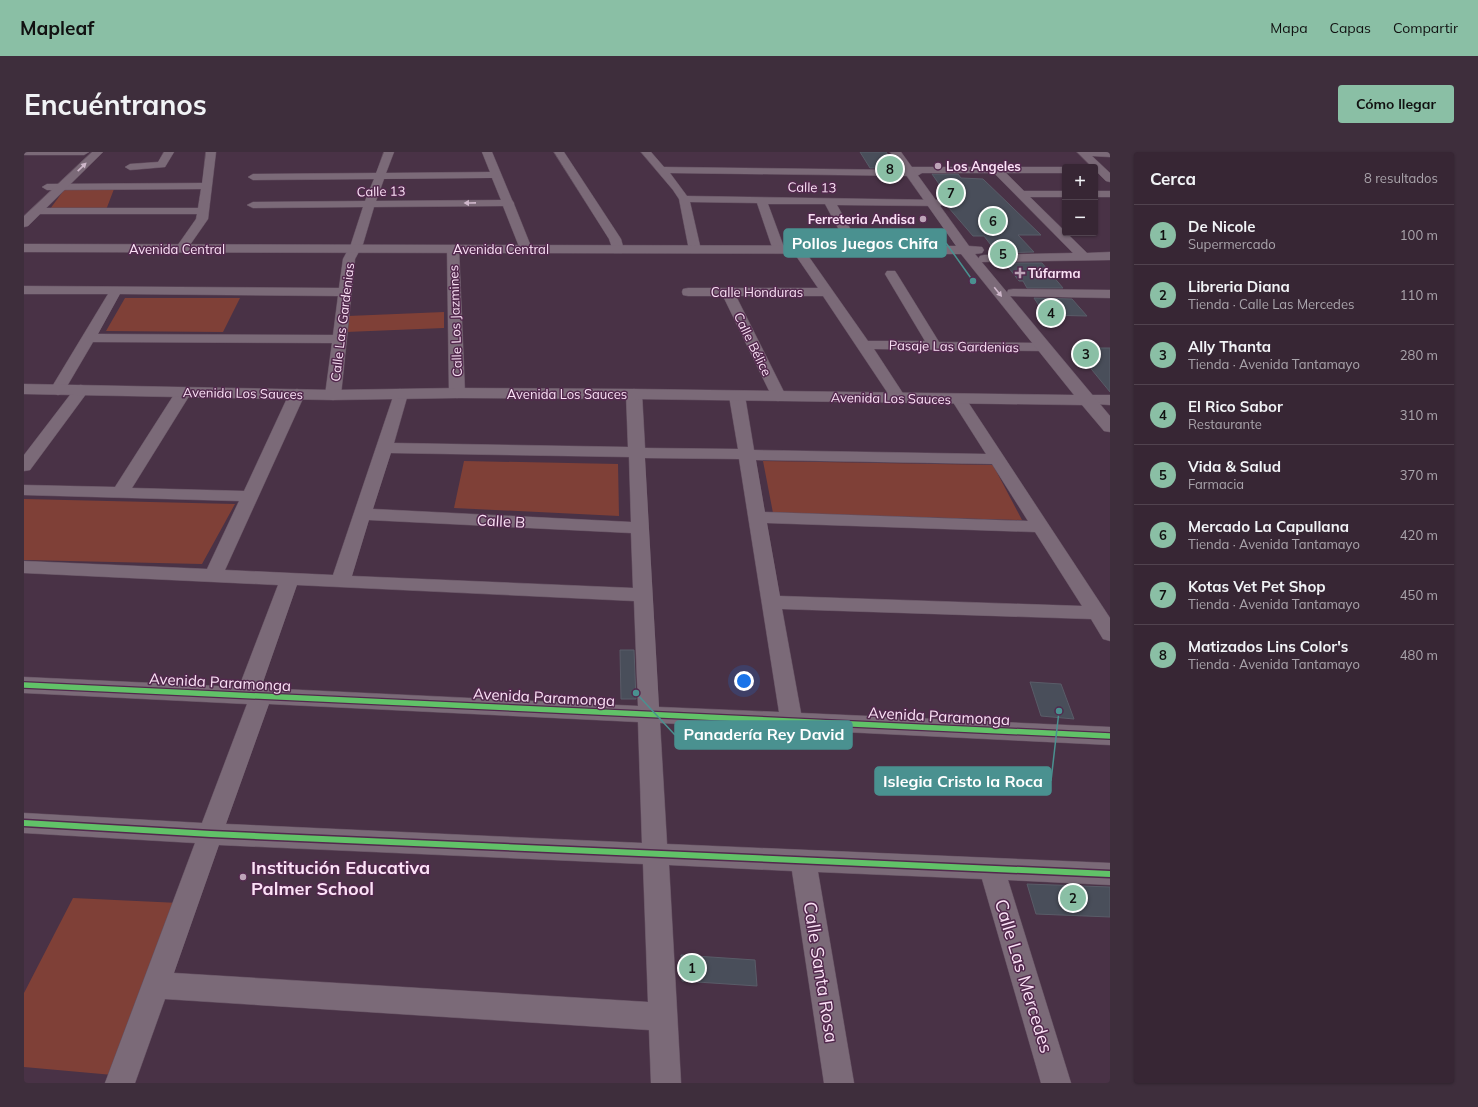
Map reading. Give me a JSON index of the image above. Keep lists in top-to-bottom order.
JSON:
{
  "streets": {
    "street": [
      "Calle 13",
      "Avenida Central",
      "Calle Honduras",
      "Calle Los Jazmines",
      "Calle Las Gardenias",
      "Calle Bélice",
      "Pasaje Las Gardenias",
      "Avenida Los Sauces",
      "Calle B",
      "Avenida Paramonga",
      "Calle Santa Rosa",
      "Calle Las Mercedes"
    ]
  },
  "crossings": [
    ["Calle 13", "Calle Las Gardenias"],
    ["Avenida Central", "Calle Los Jazmines"],
    ["Avenida Central", "Calle Las Gardenias"],
    ["Calle Honduras", "Calle Bélice"],
    ["Calle Los Jazmines", "Avenida Los Sauces"],
    ["Calle Las Gardenias", "Avenida Los Sauces"],
    ["Calle Bélice", "Avenida Los Sauces"]
  ],
  "places": {
    "other": [
      "Los Angeles",
      "Ferreteria Andisa",
      "Pollos Juegos Chifa",
      "Panadería Rey David",
      "Islegia Cristo la Roca",
      "Institución Educativa Palmer School"
    ],
    "health": ["Túfarma"]
  },
  "page": {
    "header": "Mapleaf",
    "nav": ["Mapa", "Capas", "Compartir"],
    "buttons": "Cómo llegar",
    "title": "Encuéntranos",
    "heading": ["Cerca", "8 resultados"],
    "pins": [
      "8",
      "7",
      "6",
      "5",
      "4",
      "3",
      "2",
      "1"
    ],
    "map_buttons": ["+", "−"],
    "list": [
      {
        "mark": "1",
        "name": "De Nicole",
        "note": "Supermercado",
        "value": "100 m"
      },
      {
        "mark": "2",
        "name": "Libreria Diana",
        "note": "Tienda · Calle Las Mercedes",
        "value": "110 m"
      },
      {
        "mark": "3",
        "name": "Ally Thanta",
        "note": "Tienda · Avenida Tantamayo",
        "value": "280 m"
      },
      {
        "mark": "4",
        "name": "El Rico Sabor",
        "note": "Restaurante",
        "value": "310 m"
      },
      {
        "mark": "5",
        "name": "Vida & Salud",
        "note": "Farmacia",
        "value": "370 m"
      },
      {
        "mark": "6",
        "name": "Mercado La Capullana",
        "note": "Tienda · Avenida Tantamayo",
        "value": "420 m"
      },
      {
        "mark": "7",
        "name": "Kotas Vet Pet Shop",
        "note": "Tienda · Avenida Tantamayo",
        "value": "450 m"
      },
      {
        "mark": "8",
        "name": "Matizados Lins Color's",
        "note": "Tienda · Avenida Tantamayo",
        "value": "480 m"
      }
    ]
  }
}
